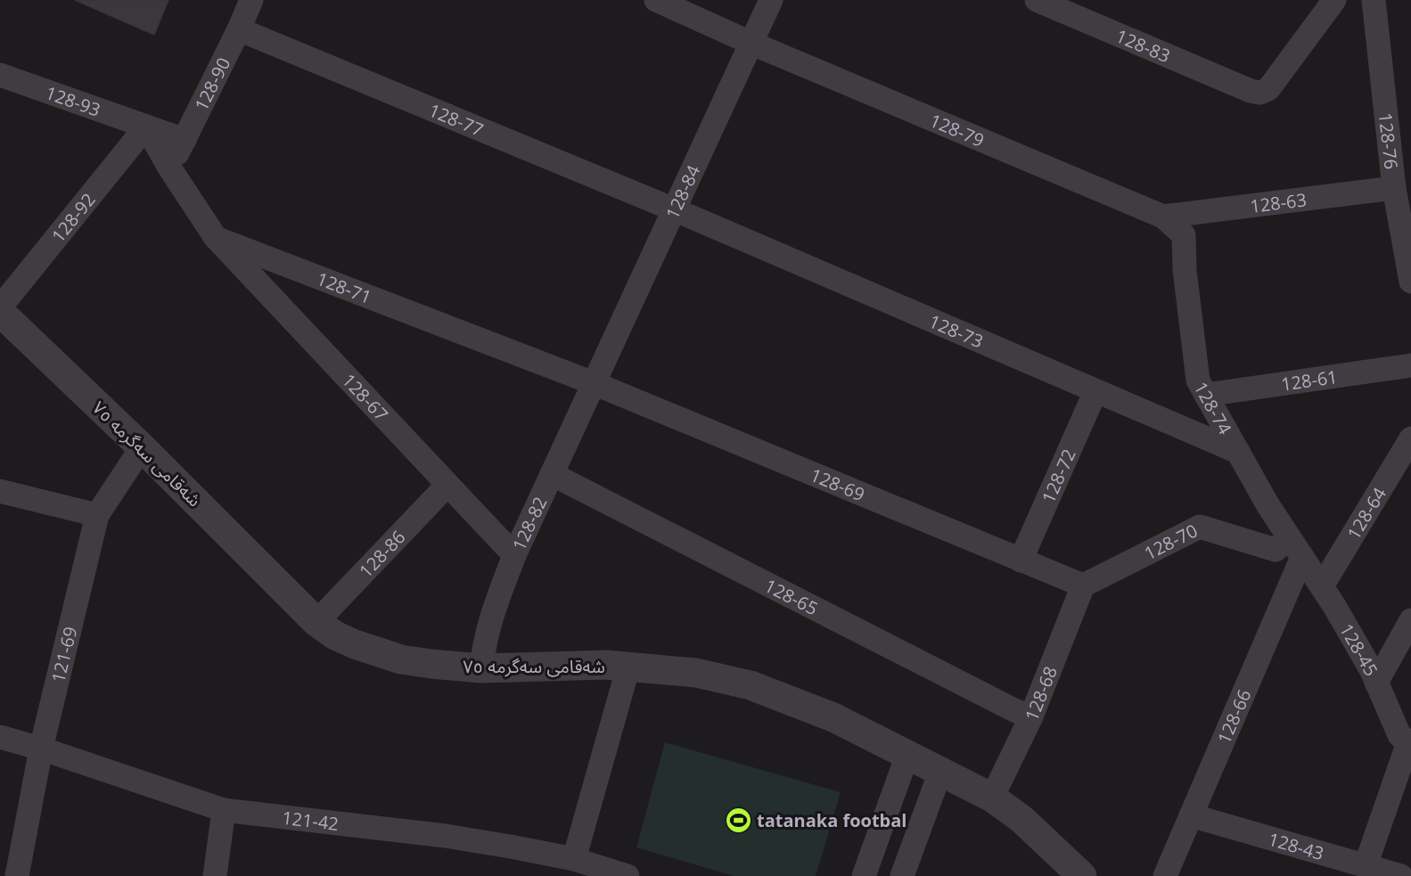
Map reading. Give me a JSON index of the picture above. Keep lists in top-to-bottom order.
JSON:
{
  "streets": {
    "street": [
      "128-83",
      "128-90",
      "128-93",
      "128-77",
      "128-79",
      "128-76",
      "128-84",
      "128-63",
      "128-92",
      "128-71",
      "128-73",
      "128-61",
      "128-67",
      "128-74",
      "شەقامی سەگرمە ٧٥",
      "128-72",
      "128-69",
      "128-64",
      "128-82",
      "128-70",
      "128-86",
      "128-65",
      "128-45",
      "121-69",
      "128-68",
      "128-66",
      "121-42",
      "128-43"
    ]
  },
  "crossings": [
    ["128-90", "128-93"],
    ["128-90", "128-77"],
    ["128-93", "128-92"],
    ["128-77", "128-84"],
    ["128-77", "128-73"],
    ["128-79", "128-84"],
    ["128-79", "128-63"],
    ["128-79", "128-74"],
    ["128-76", "128-63"],
    ["128-84", "128-71"],
    ["128-84", "128-73"],
    ["128-84", "128-69"],
    ["128-84", "128-82"],
    ["128-63", "128-74"],
    ["128-71", "128-67"],
    ["128-71", "128-69"],
    ["128-71", "128-82"],
    ["128-73", "128-74"],
    ["128-73", "128-72"],
    ["128-61", "128-74"],
    ["128-67", "128-82"],
    ["128-67", "128-86"],
    ["128-74", "128-70"],
    ["128-74", "128-45"],
    ["128-74", "128-66"],
    ["شەقامی سەگرمە ٧٥", "128-82"],
    ["شەقامی سەگرمە ٧٥", "128-86"],
    ["شەقامی سەگرمە ٧٥", "121-69"],
    ["شەقامی سەگرمە ٧٥", "128-68"],
    ["128-72", "128-69"],
    ["128-69", "128-82"],
    ["128-69", "128-70"],
    ["128-69", "128-68"],
    ["128-64", "128-45"],
    ["128-82", "128-65"],
    ["128-70", "128-68"],
    ["128-65", "128-68"],
    ["128-45", "128-66"],
    ["121-69", "121-42"],
    ["128-66", "128-43"]
  ],
  "places": {
    "sports": ["tatanaka footbal"]
  }
}
